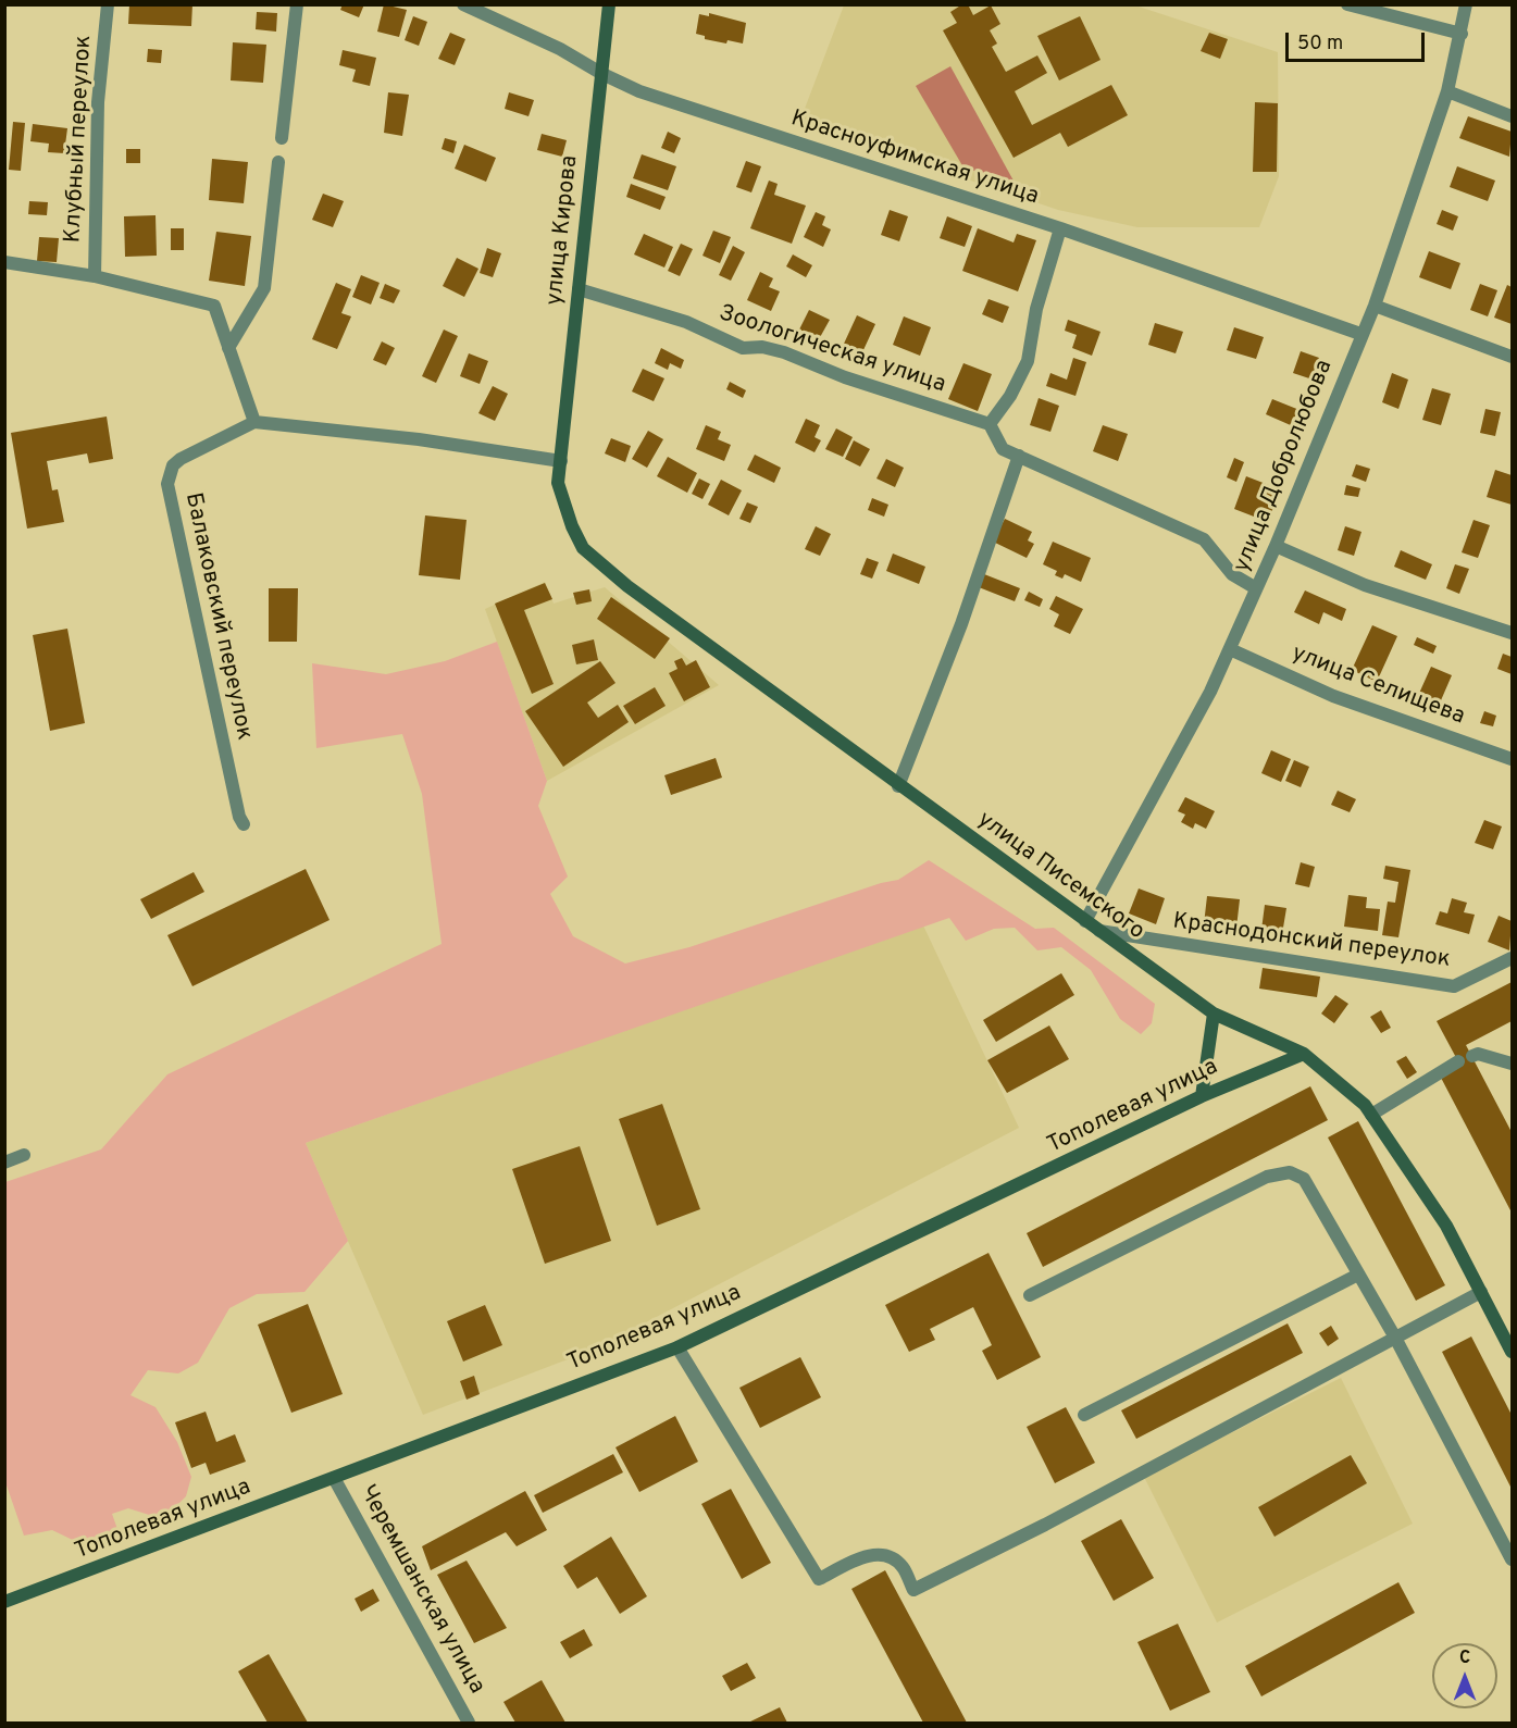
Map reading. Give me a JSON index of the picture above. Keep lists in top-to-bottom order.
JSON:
{
  "streets": {
    "main road": ["улица Кирова", "улица Писемского", "Тополевая улица"],
    "street": [
      "Клубный переулок",
      "Красноуфимская улица",
      "Зоологическая улица",
      "улица Добролюбова",
      "Балаковский переулок",
      "улица Селищева",
      "Краснодонский переулок",
      "Черемшанская улица"
    ]
  },
  "crossings": [
    ["Красноуфимская улица", "улица Кирова"],
    ["Красноуфимская улица", "улица Добролюбова"],
    ["улица Кирова", "Зоологическая улица"],
    ["улица Кирова", "улица Писемского"],
    ["улица Добролюбова", "улица Селищева"],
    ["улица Добролюбова", "улица Писемского"],
    ["улица Писемского", "Краснодонский переулок"],
    ["улица Писемского", "Тополевая улица"],
    ["Тополевая улица", "Черемшанская улица"]
  ],
  "scale_bar": "50 m",
  "north": "top"
}
